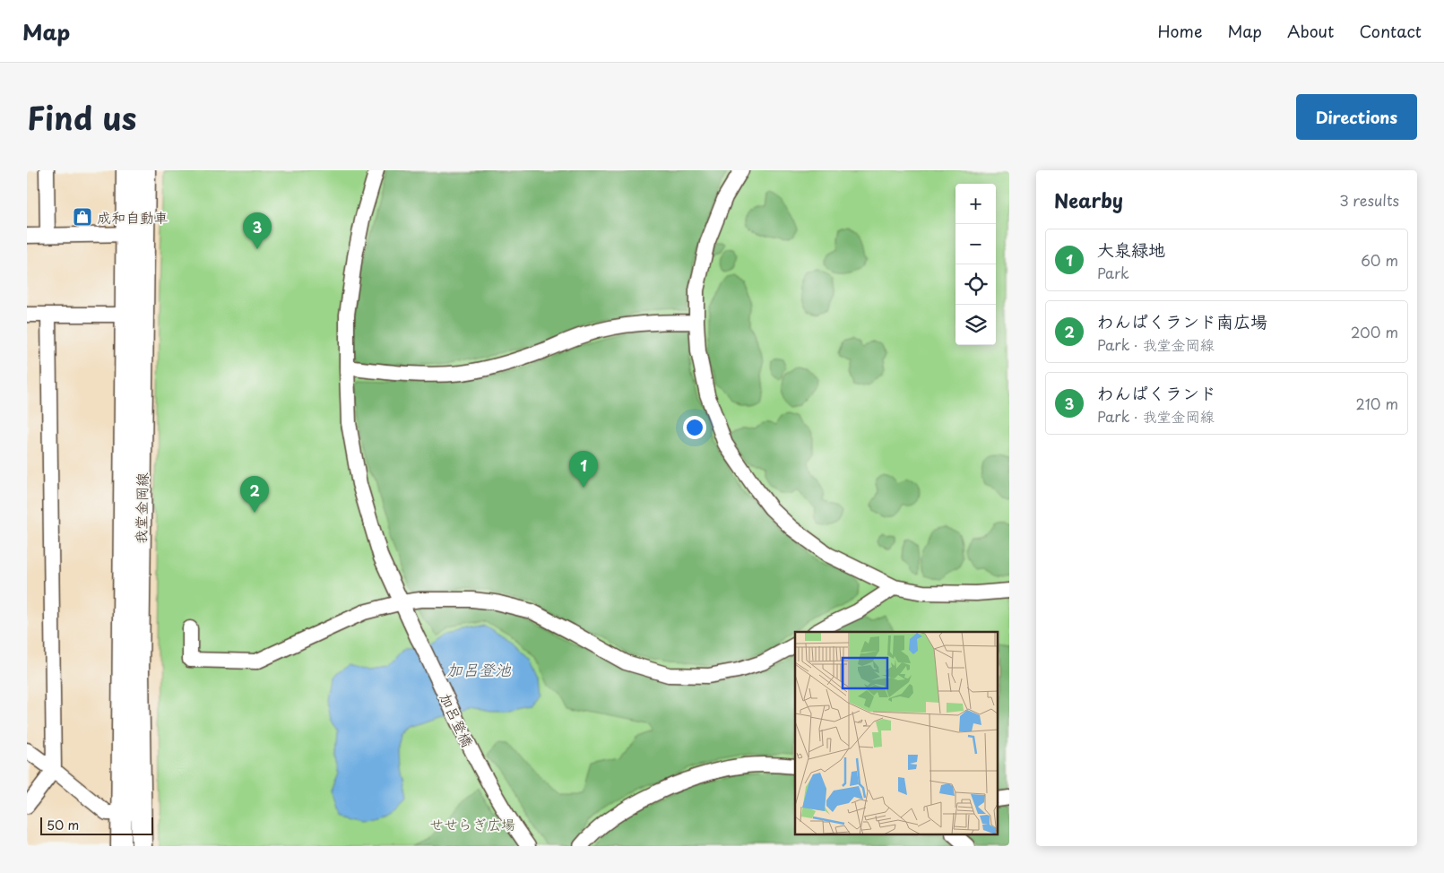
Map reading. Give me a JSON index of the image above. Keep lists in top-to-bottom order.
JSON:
{
  "streets": {
    "main road": ["我堂金岡線"],
    "street": ["加呂登橋"]
  },
  "water": ["加呂登池"],
  "parks": ["せせらぎ広場"],
  "places": {
    "shop": ["成和自動車"]
  },
  "scale_bar": "50 m",
  "page": {
    "header": "Map",
    "nav": [
      "Home",
      "Map",
      "About",
      "Contact"
    ],
    "title": "Find us",
    "buttons": "Directions",
    "heading": ["Nearby", "3 results"],
    "map_buttons": ["+", "−"],
    "pins": ["3", "1", "2"],
    "list": [
      {
        "mark": "1",
        "name": "大泉緑地",
        "note": "Park",
        "value": "60 m"
      },
      {
        "mark": "2",
        "name": "わんぱくランド南広場",
        "note": "Park · 我堂金岡線",
        "value": "200 m"
      },
      {
        "mark": "3",
        "name": "わんぱくランド",
        "note": "Park · 我堂金岡線",
        "value": "210 m"
      }
    ],
    "scale": "50 m"
  }
}
